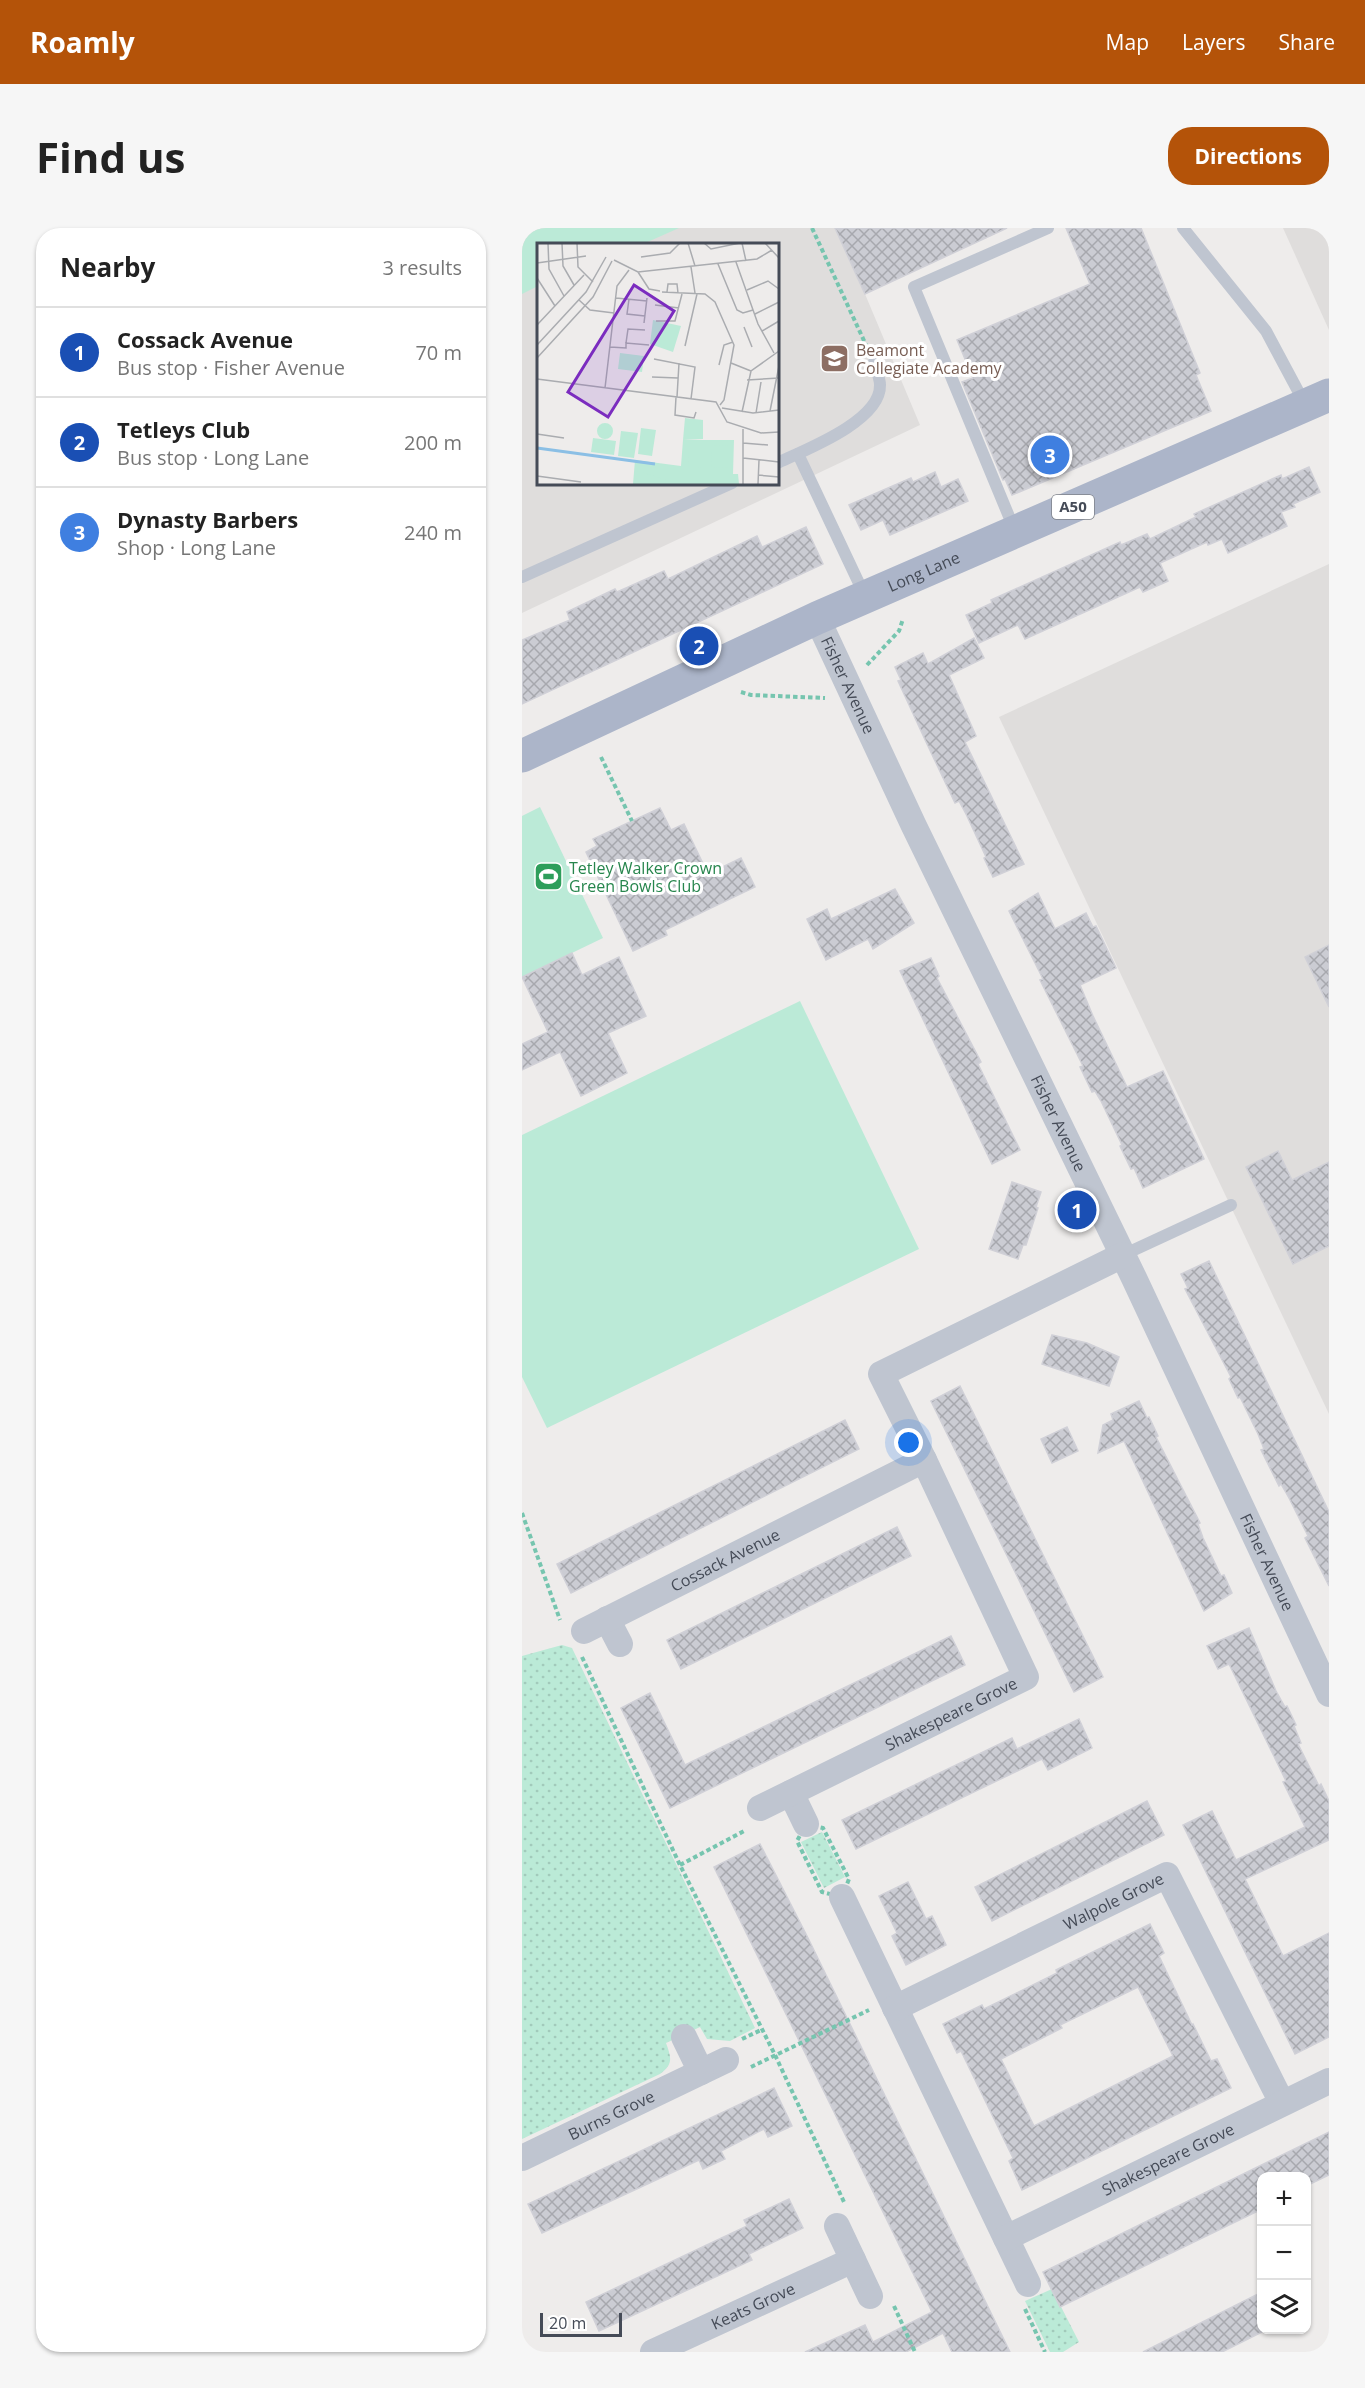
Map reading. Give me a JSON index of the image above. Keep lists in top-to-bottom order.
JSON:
{
  "streets": {
    "main road": ["A50", "Long Lane"],
    "street": [
      "Fisher Avenue",
      "Cossack Avenue",
      "Shakespeare Grove",
      "Walpole Grove",
      "Burns Grove",
      "Keats Grove"
    ]
  },
  "crossings": [
    ["Long Lane", "Fisher Avenue"],
    ["Cossack Avenue", "Shakespeare Grove"],
    ["Shakespeare Grove", "Walpole Grove"]
  ],
  "places": {
    "school or university": ["Beamont Collegiate Academy"],
    "sports": ["Tetley Walker Crown Green Bowls Club"]
  },
  "scale_bar": "20 m",
  "page": {
    "header": "Roamly",
    "nav": ["Map", "Layers", "Share"],
    "buttons": "Directions",
    "title": "Find us",
    "heading": ["Nearby", "3 results"],
    "list": [
      {
        "mark": "1",
        "name": "Cossack Avenue",
        "note": "Bus stop · Fisher Avenue",
        "value": "70 m"
      },
      {
        "mark": "2",
        "name": "Tetleys Club",
        "note": "Bus stop · Long Lane",
        "value": "200 m"
      },
      {
        "mark": "3",
        "name": "Dynasty Barbers",
        "note": "Shop · Long Lane",
        "value": "240 m"
      }
    ],
    "pins": ["3", "2", "1"],
    "map_buttons": ["+", "−"],
    "scale": "20 m"
  }
}
